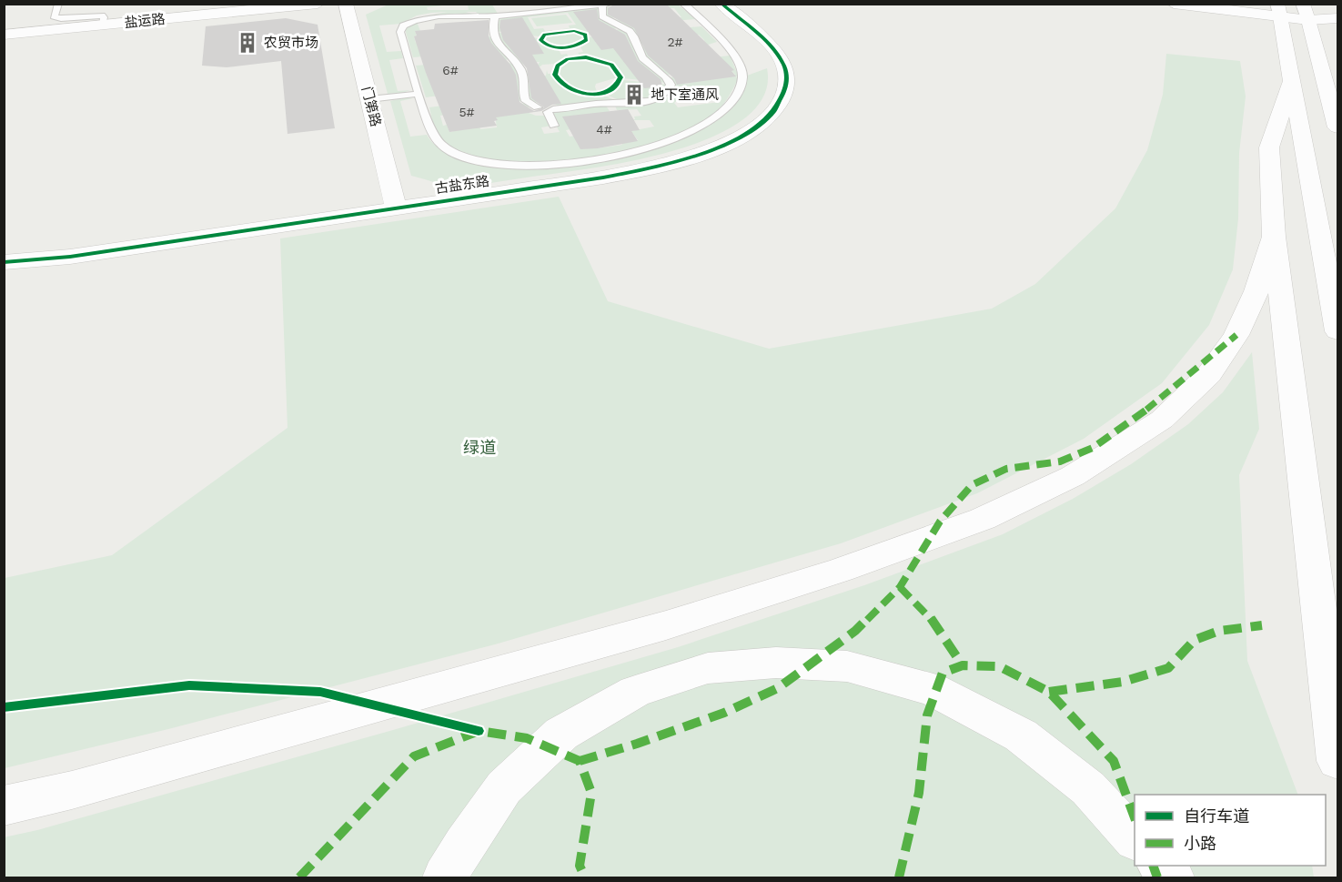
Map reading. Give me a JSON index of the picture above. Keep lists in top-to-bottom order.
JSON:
{
  "streets": {
    "main road": ["盐运路", "门第路", "古盐东路"]
  },
  "crossings": [
    ["门第路", "古盐东路"]
  ],
  "parks": ["绿道"],
  "places": {
    "building": ["农贸市场", "地下室通风"]
  },
  "house_numbers": [
    "2#",
    "6#",
    "5#",
    "4#"
  ],
  "legend": ["自行车道", "小路"]
}
